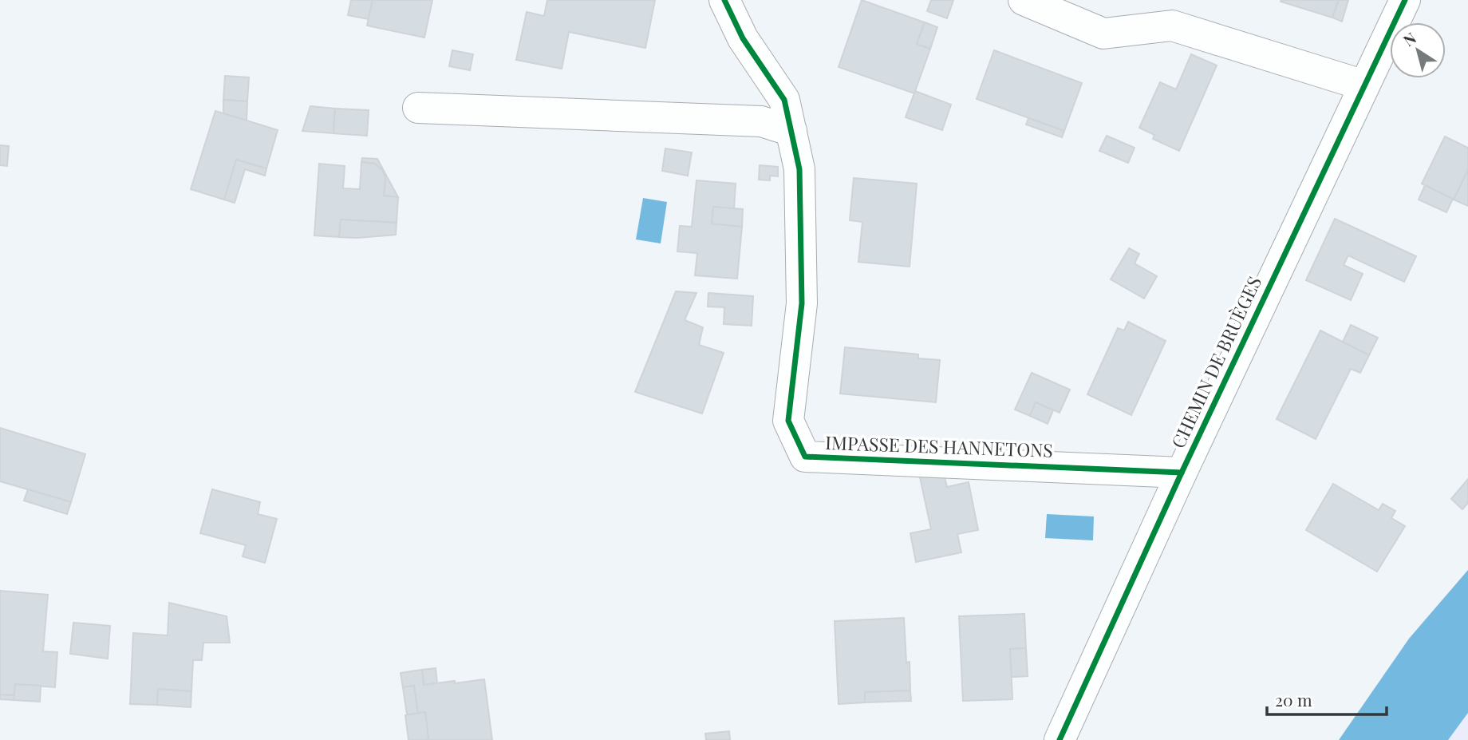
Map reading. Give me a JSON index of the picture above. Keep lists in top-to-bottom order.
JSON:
{
  "streets": {
    "street": ["CHEMIN DE BRUÈGES", "IMPASSE DES HANNETONS"]
  },
  "crossings": [
    ["CHEMIN DE BRUÈGES", "IMPASSE DES HANNETONS"]
  ],
  "scale_bar": "20 m",
  "north": "top left"
}
